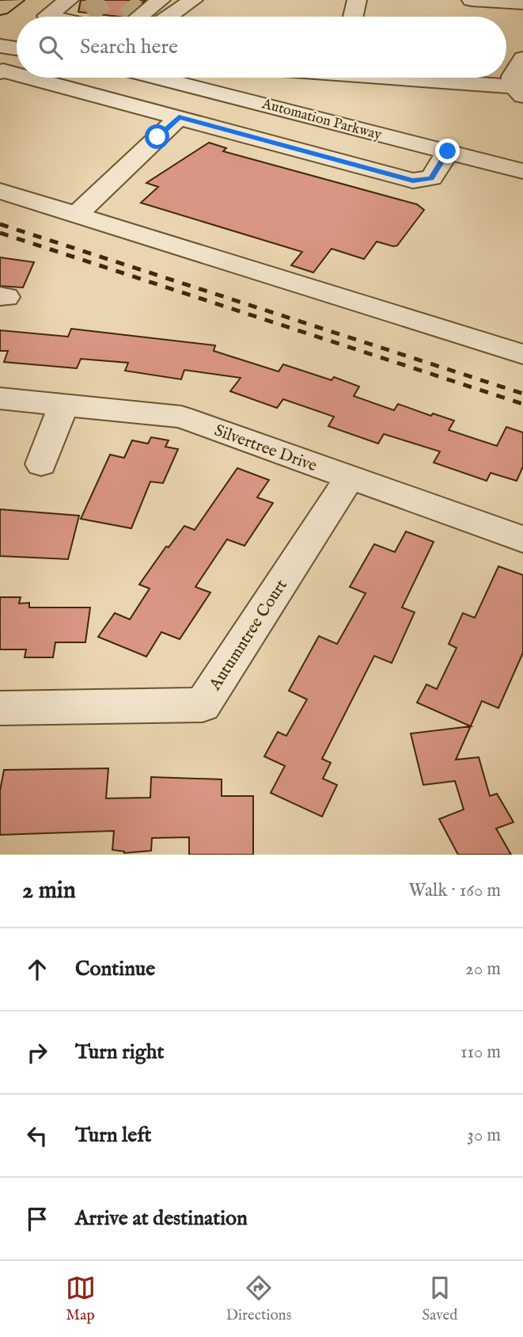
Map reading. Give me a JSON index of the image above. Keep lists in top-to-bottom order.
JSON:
{
  "streets": {
    "street": ["Automation Parkway", "Silvertree Drive", "Autumntree Court"]
  },
  "crossings": [
    ["Silvertree Drive", "Autumntree Court"]
  ],
  "page": {
    "search": "Search here",
    "heading": ["2 min", "Walk · 160 m"],
    "list": [
      ["Continue", "20 m"],
      ["Turn right", "110 m"],
      ["Turn left", "30 m"],
      "Arrive at destination"
    ],
    "nav": ["Map", "Directions", "Saved"]
  }
}
